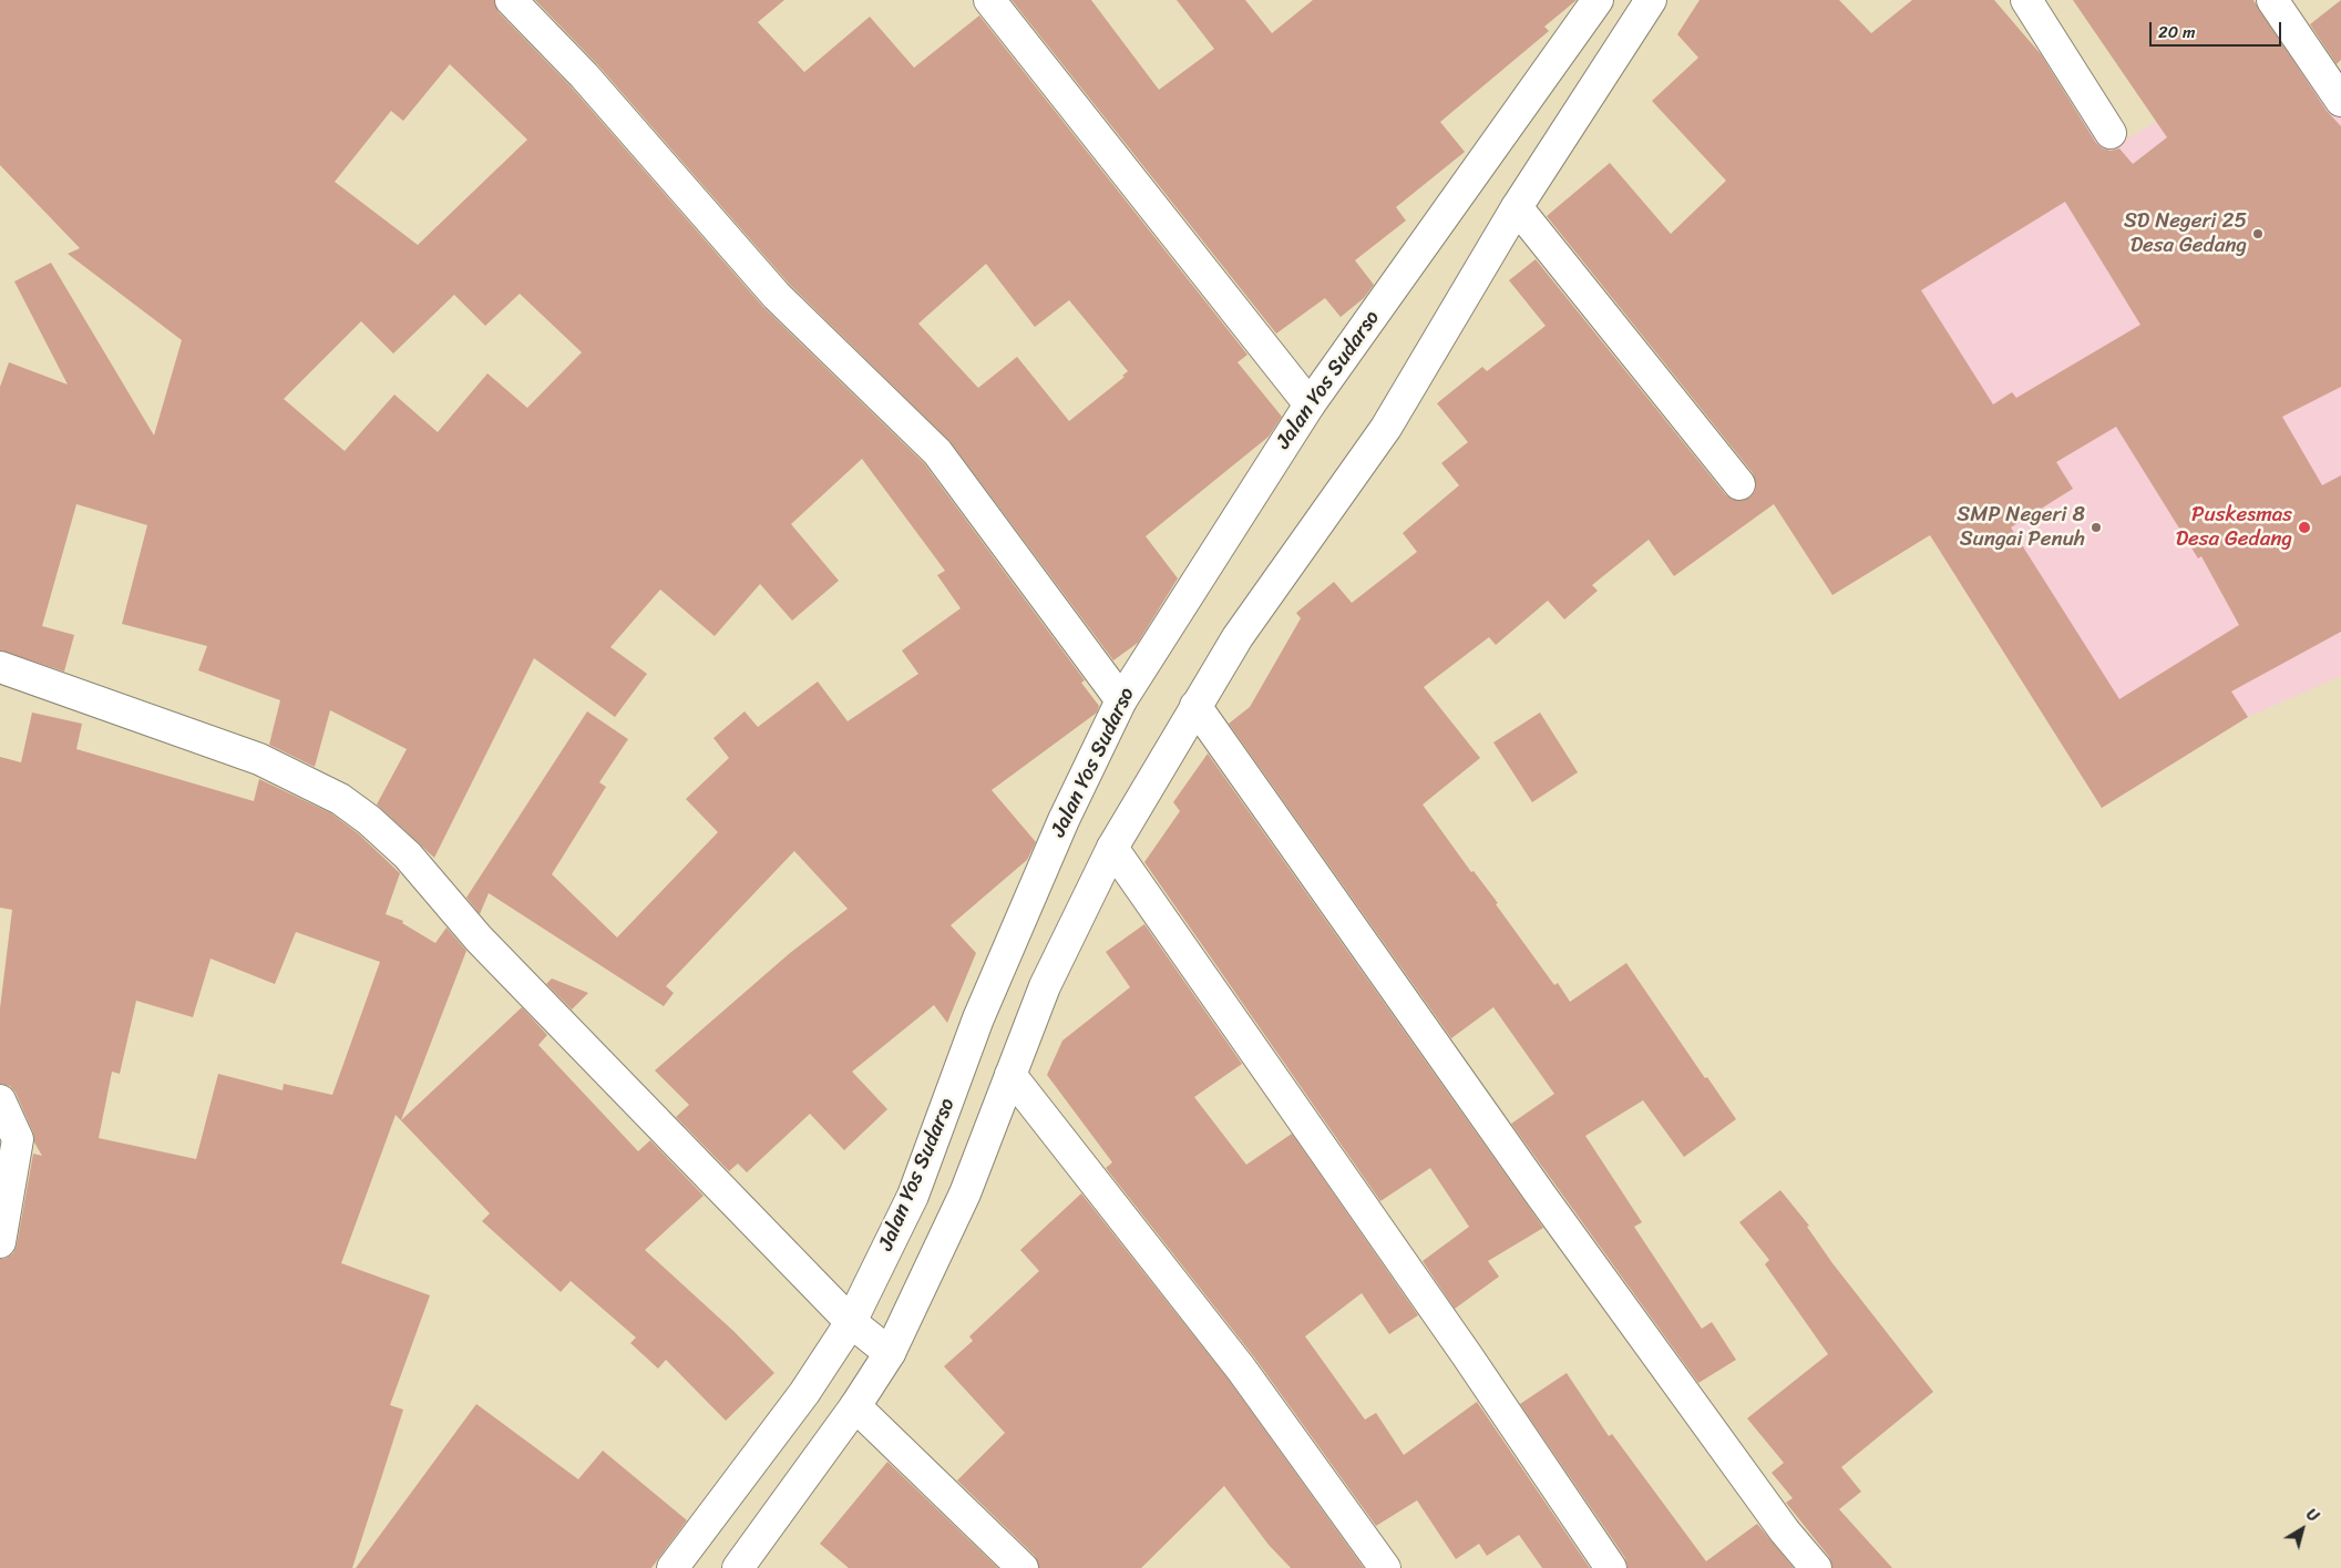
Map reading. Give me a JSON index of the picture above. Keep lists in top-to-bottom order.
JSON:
{
  "streets": {
    "street": ["Jalan Yos Sudarso"]
  },
  "places": ["SD Negeri 25 Desa Gedang", "SMP Negeri 8 Sungai Penuh", "Puskesmas Desa Gedang"],
  "scale_bar": "20 m",
  "north": "top right"
}
